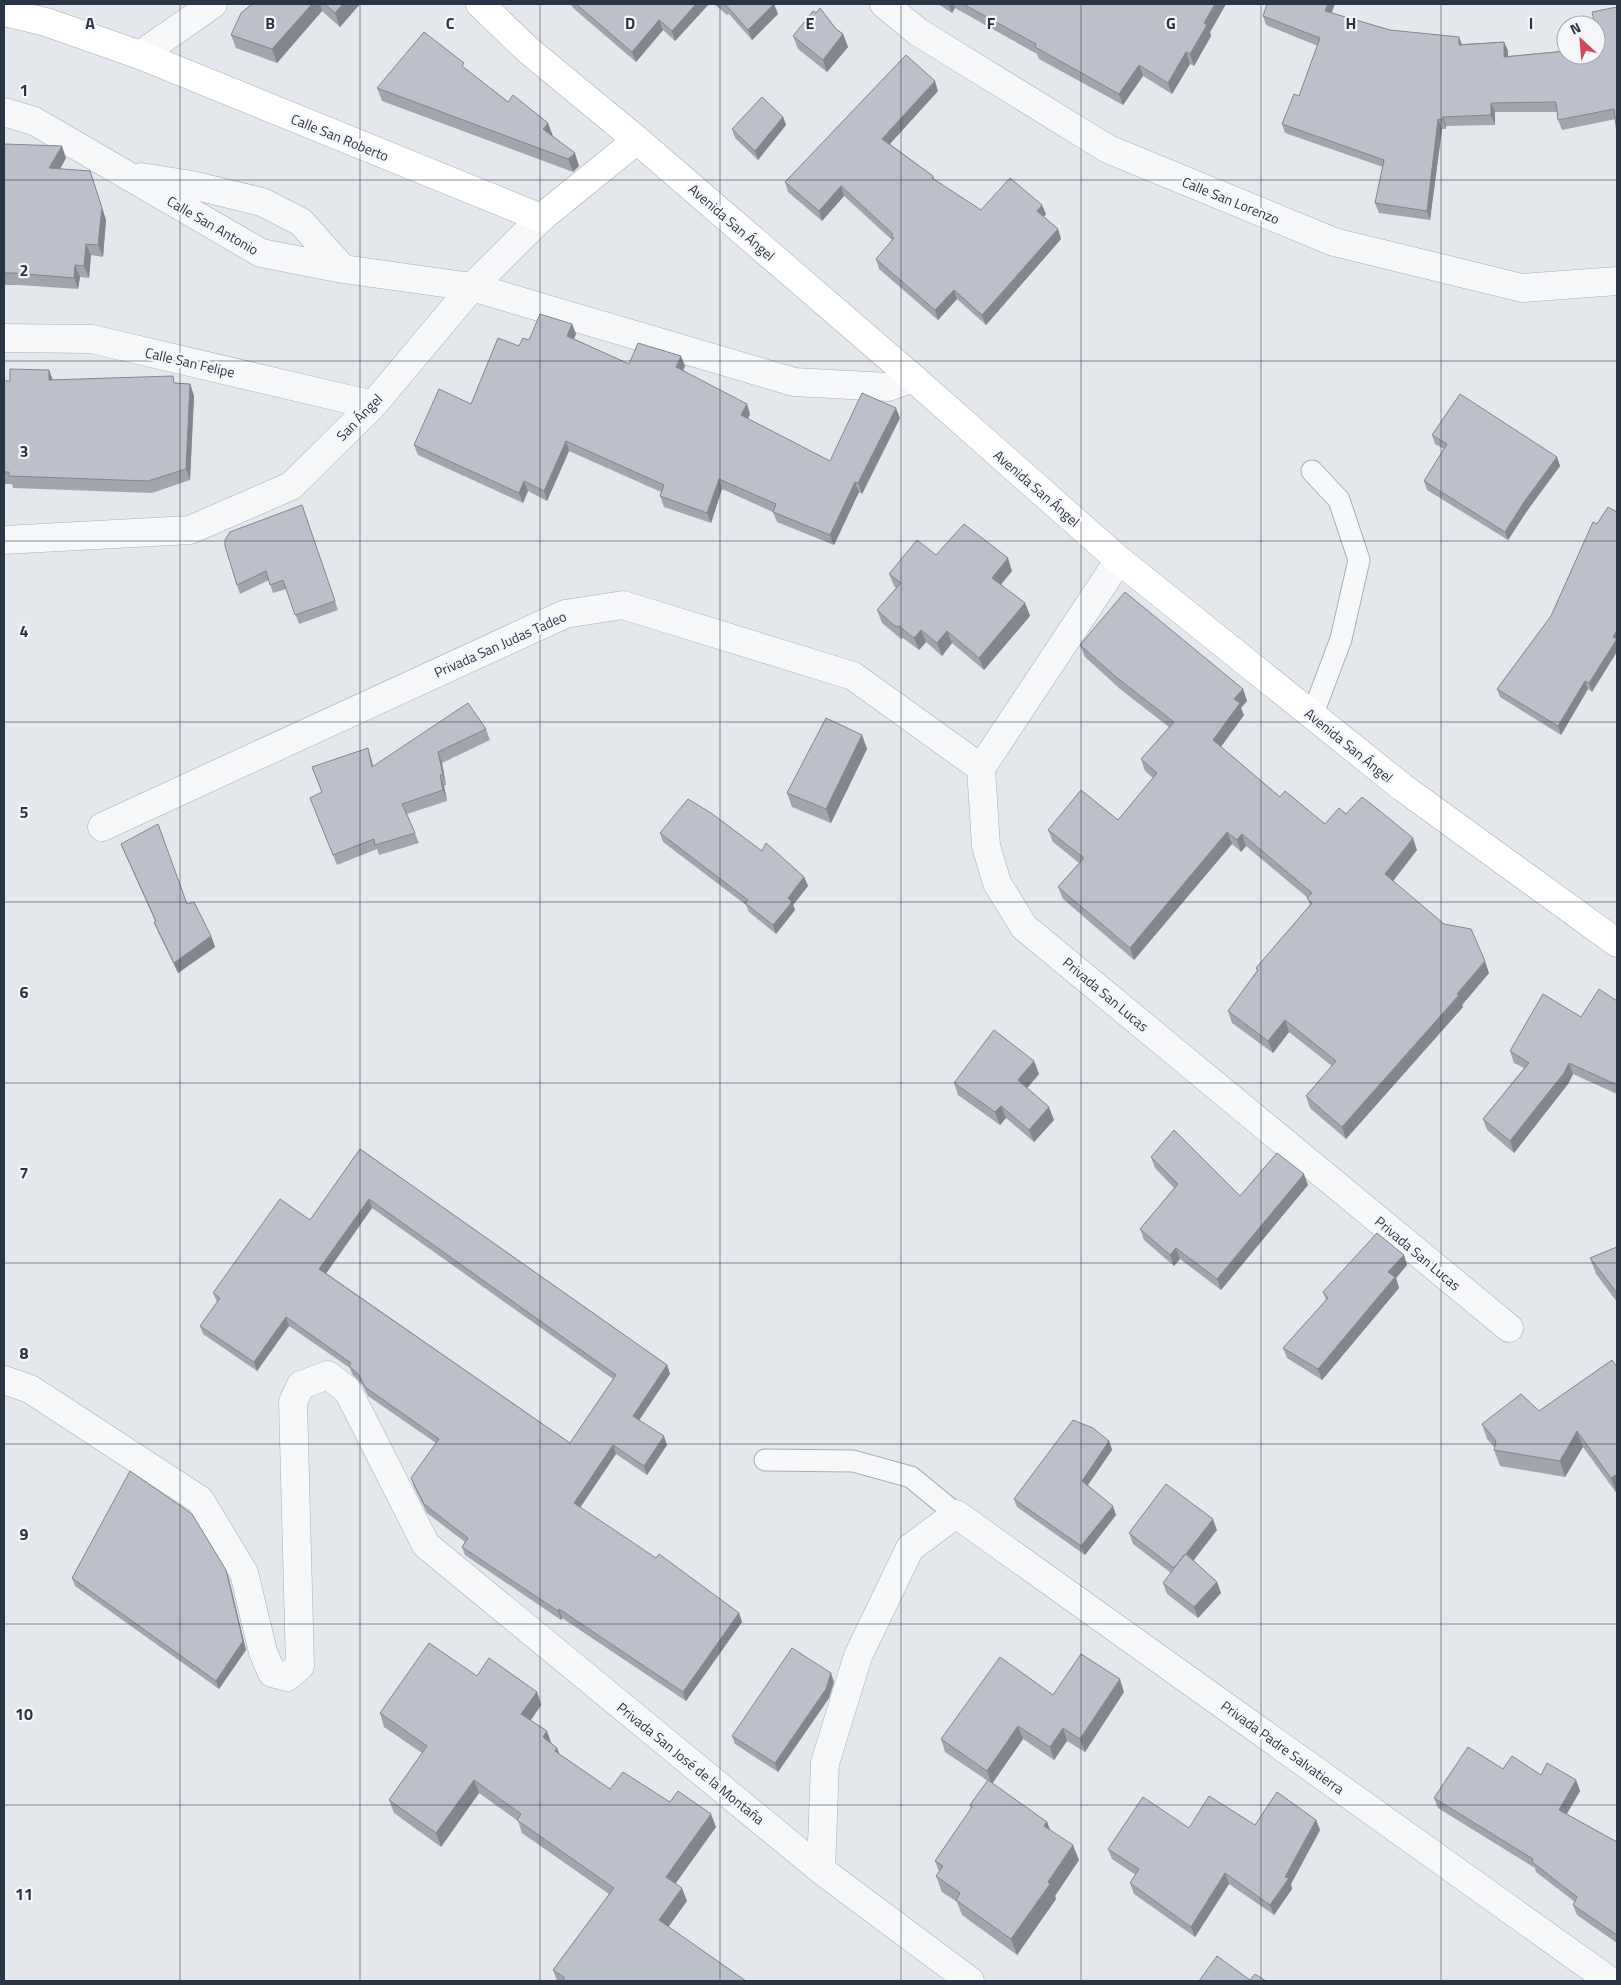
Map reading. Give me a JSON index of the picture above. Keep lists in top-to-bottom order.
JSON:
{
  "streets": {
    "main road": ["Calle San Roberto", "Avenida San Ángel", "San Ángel"],
    "street": [
      "Calle San Lorenzo",
      "Calle San Antonio",
      "Calle San Felipe",
      "Privada San Judas Tadeo",
      "Privada San Lucas",
      "Privada Padre Salvatierra",
      "Privada San José de la Montaña"
    ]
  },
  "crossings": [
    ["Calle San Roberto", "San Ángel"],
    ["Avenida San Ángel", "Calle San Antonio"],
    ["Avenida San Ángel", "San Ángel"],
    ["Calle San Antonio", "San Ángel"],
    ["Calle San Felipe", "San Ángel"],
    ["Privada San Judas Tadeo", "Privada San Lucas"]
  ],
  "north": "top left",
  "grid": {
    "columns": [
      "A",
      "B",
      "C",
      "D",
      "E",
      "F",
      "G",
      "H",
      "I"
    ],
    "rows": [
      "1",
      "2",
      "3",
      "4",
      "5",
      "6",
      "7",
      "8",
      "9",
      "10",
      "11"
    ]
  }
}
